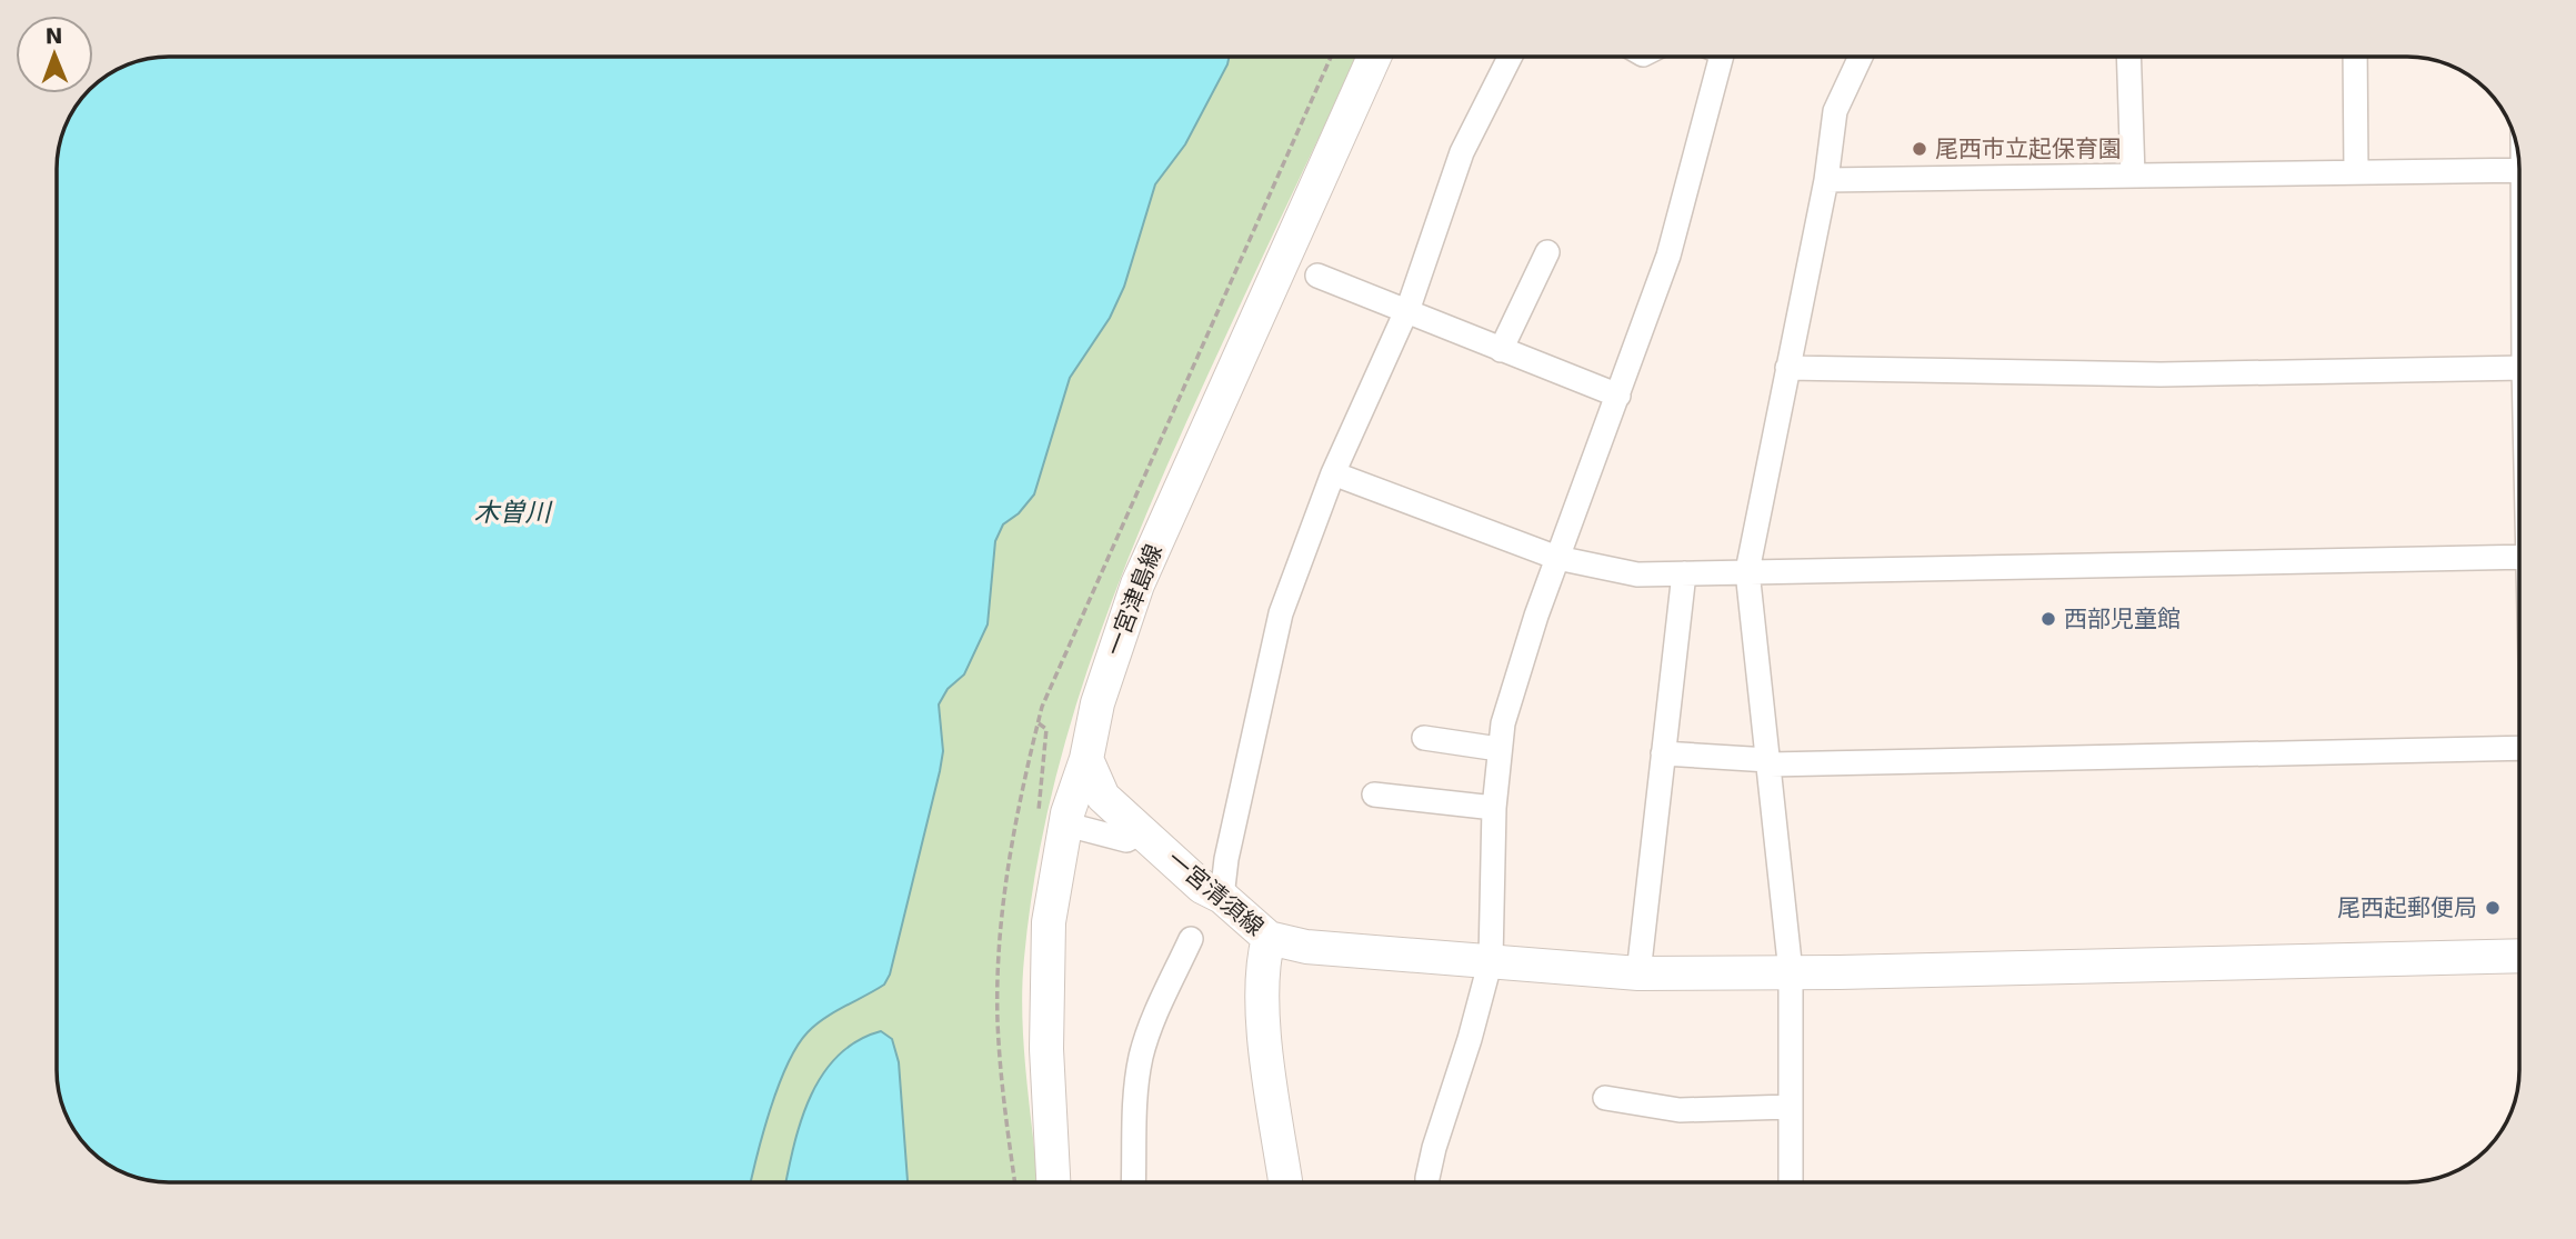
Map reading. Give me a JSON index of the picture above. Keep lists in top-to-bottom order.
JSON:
{
  "streets": {
    "main road": ["一宮津島線", "一宮清須線"]
  },
  "crossings": [
    ["一宮津島線", "一宮清須線"]
  ],
  "water": ["木曽川"],
  "places": ["尾西市立起保育園", "西部児童館", "尾西起郵便局"],
  "north": "top"
}
